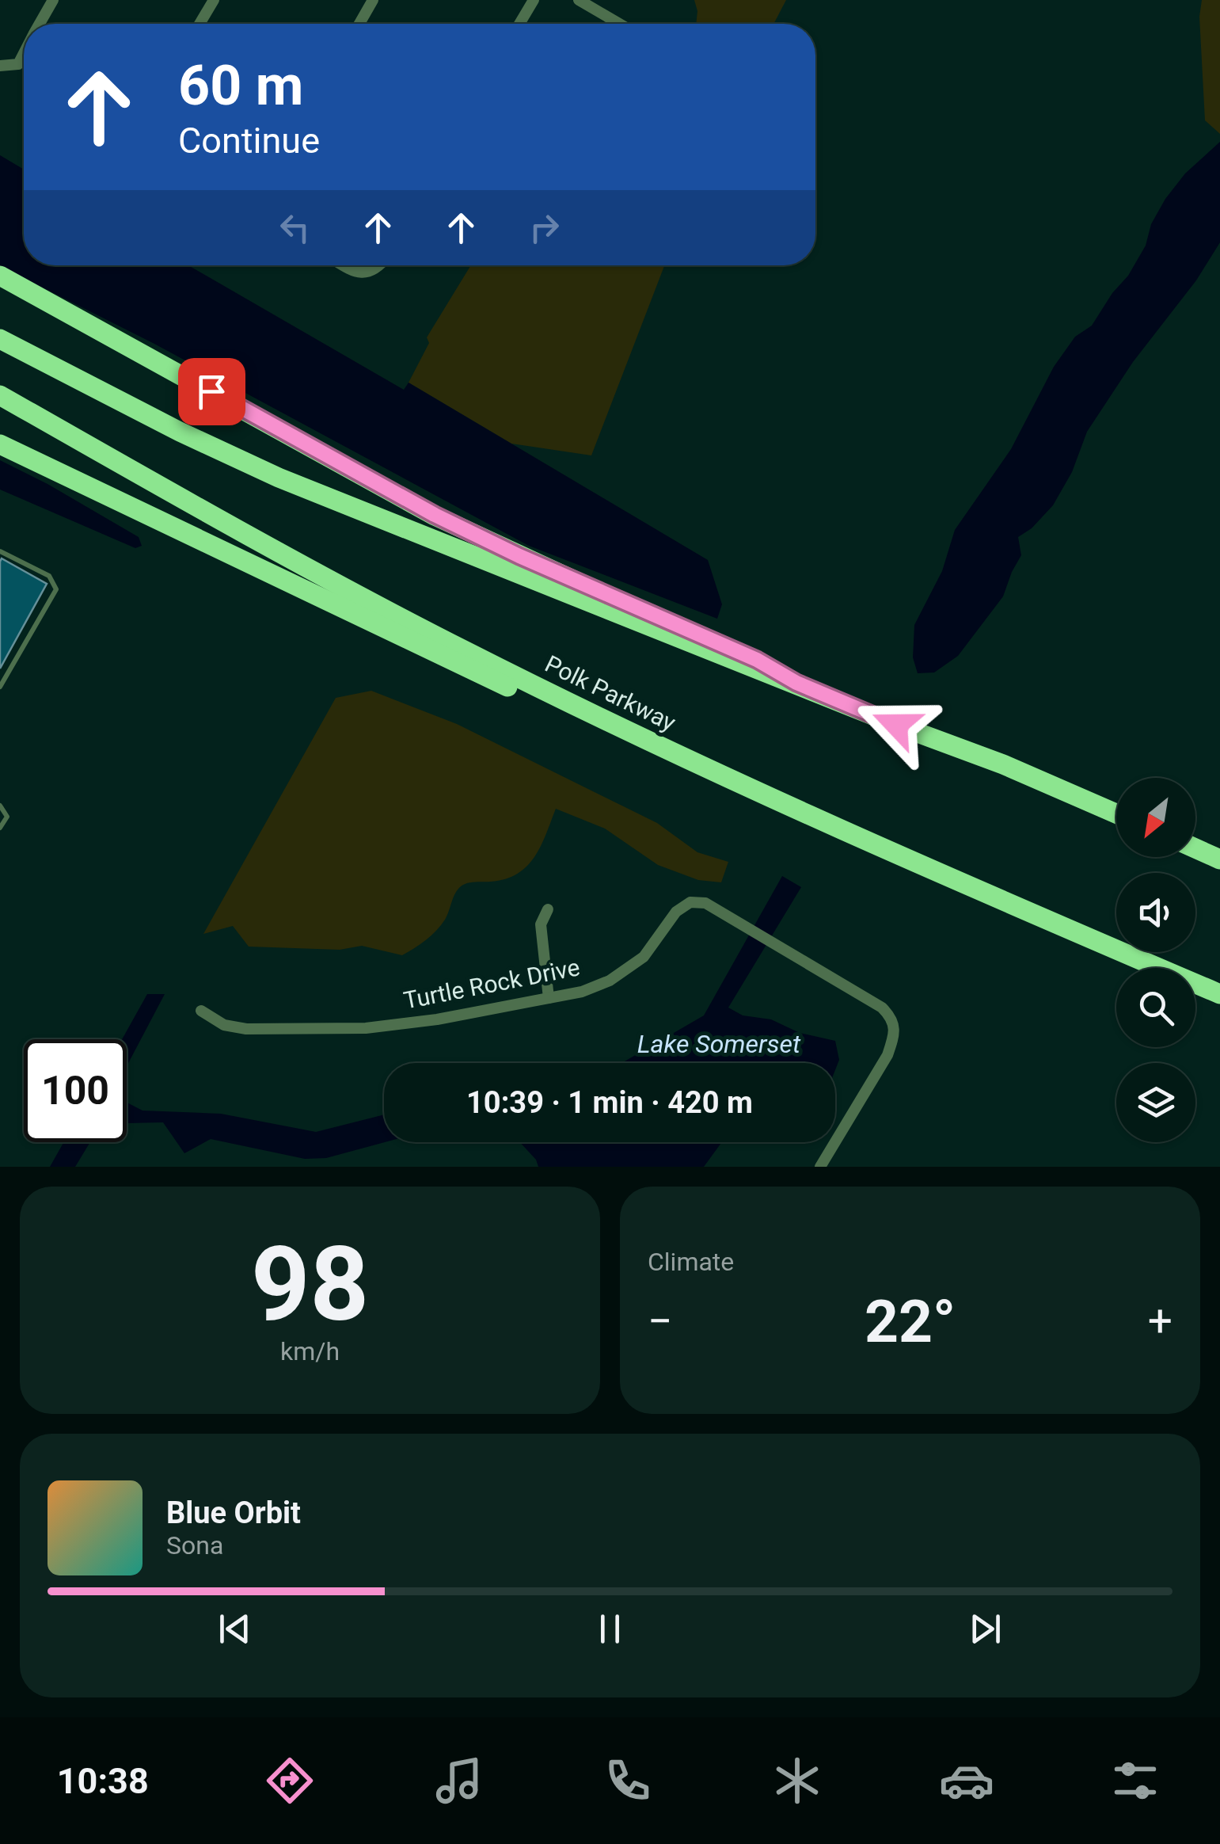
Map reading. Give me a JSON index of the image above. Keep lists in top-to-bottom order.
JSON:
{
  "streets": {
    "highway": ["Polk Parkway"],
    "street": ["Turtle Rock Drive"]
  },
  "water": ["Lake Somerset"],
  "north": "bottom left",
  "page": {
    "turn": ["60 m", "Continue"],
    "limit": "100",
    "trip": "10:39 · 1 min · 420 m",
    "tile": [
      ["98", "km/h"],
      "Climate"
    ],
    "heat": ["−", "22°", "+"],
    "song": ["Blue Orbit", "Sona"],
    "tabs": "10:38"
  }
}
